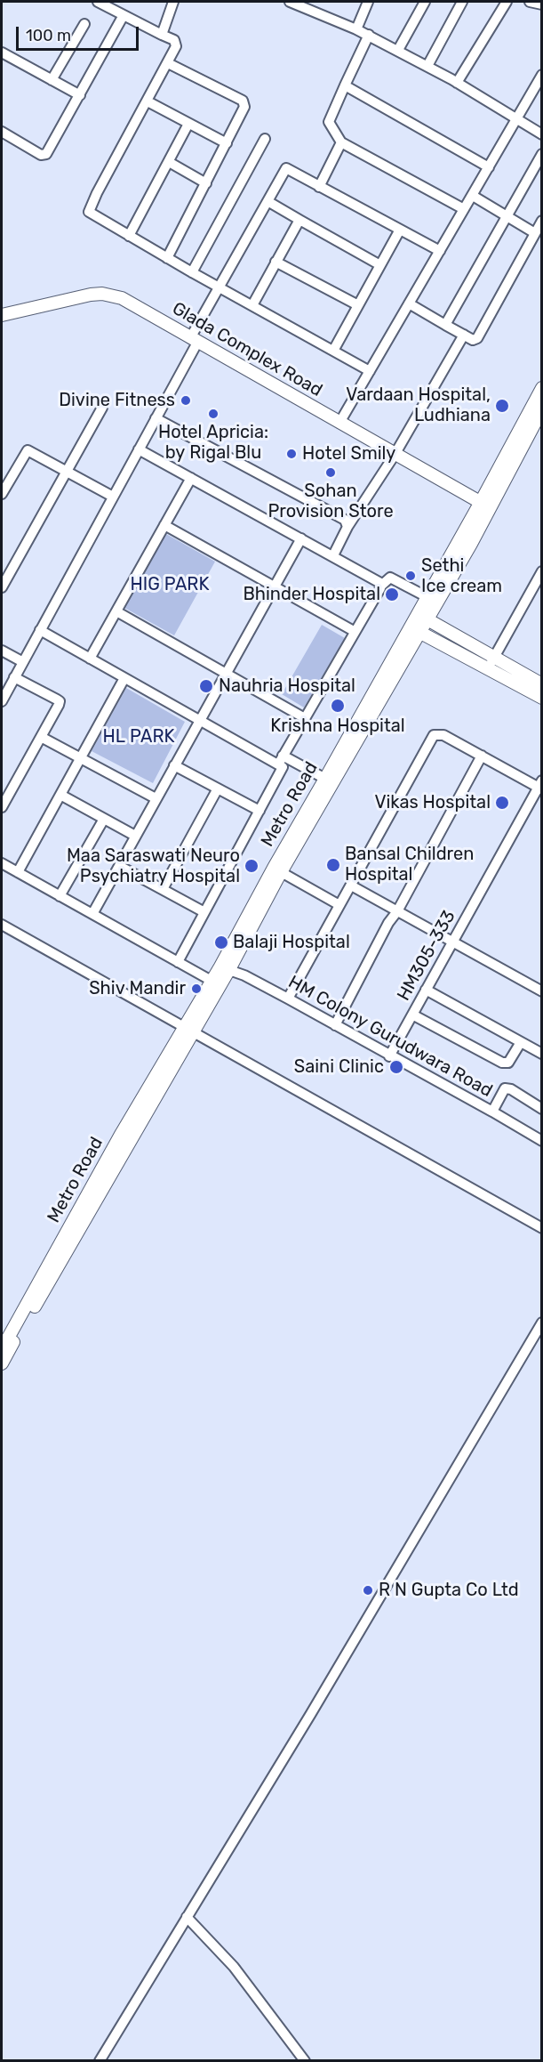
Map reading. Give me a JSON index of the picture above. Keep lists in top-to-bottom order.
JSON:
{
  "streets": {
    "street": [
      "Glada Complex Road",
      "Metro Road",
      "HM305-333",
      "HM Colony Gurudwara Road"
    ]
  },
  "crossings": [
    ["Glada Complex Road", "Metro Road"],
    ["Metro Road", "HM Colony Gurudwara Road"],
    ["HM305-333", "HM Colony Gurudwara Road"]
  ],
  "parks": ["HIG PARK", "HL PARK"],
  "places": [
    "Divine Fitness",
    "Vardaan Hospital, Ludhiana",
    "Hotel Apricia: by Rigal Blu",
    "Hotel Smily",
    "Sohan Provision Store",
    "Sethi Ice cream",
    "Bhinder Hospital",
    "Nauhria Hospital",
    "Krishna Hospital",
    "Vikas Hospital",
    "Bansal Children Hospital",
    "Maa Saraswati Neuro Psychiatry Hospital",
    "Balaji Hospital",
    "Shiv Mandir",
    "Saini Clinic",
    "R N Gupta Co Ltd"
  ],
  "scale_bar": "100 m"
}
